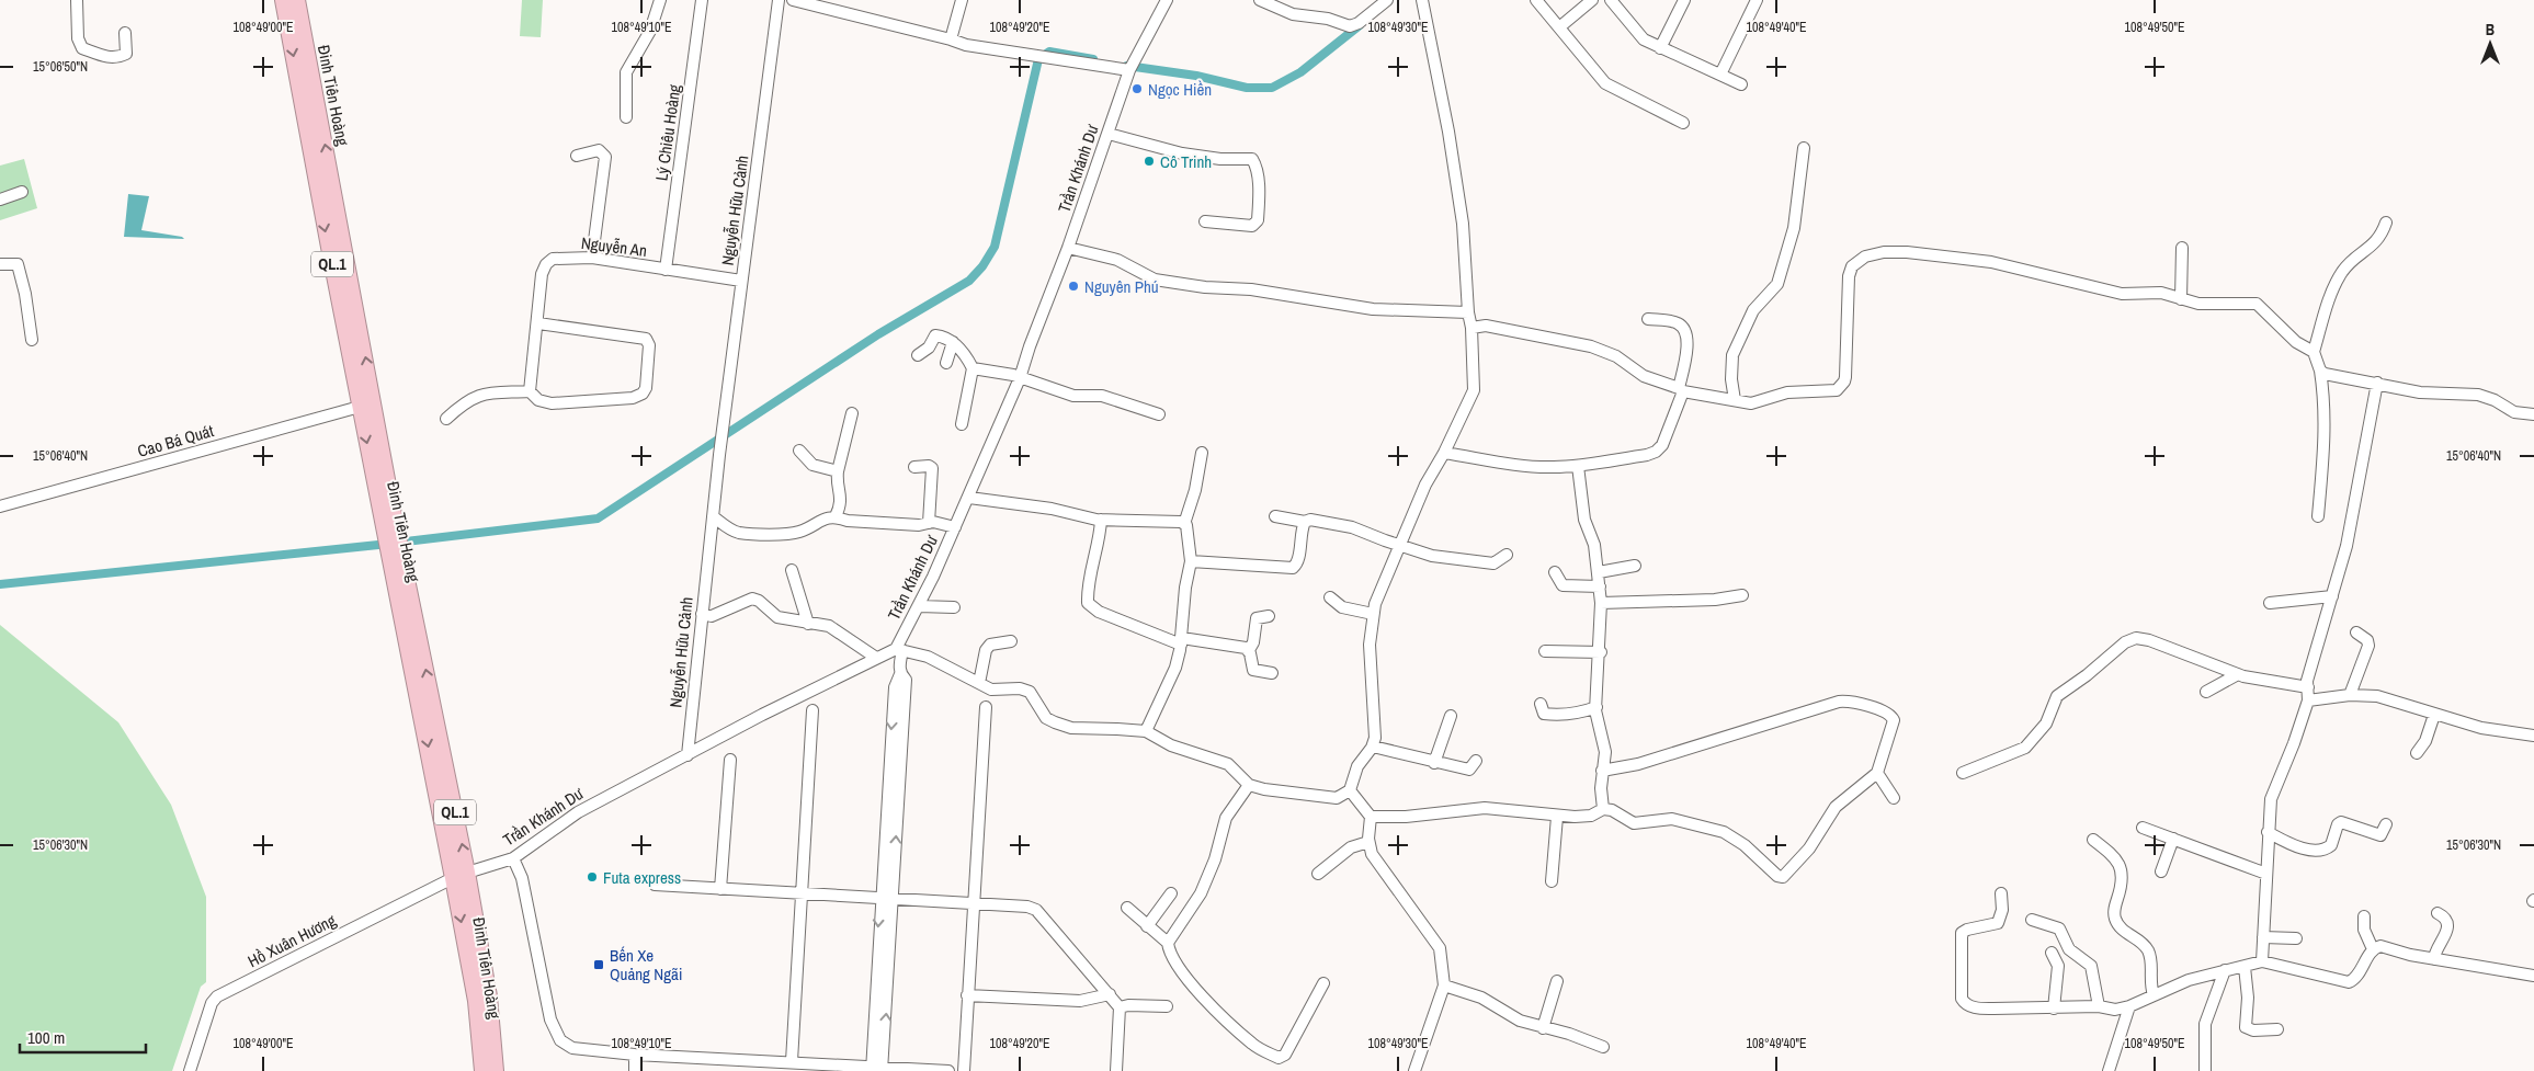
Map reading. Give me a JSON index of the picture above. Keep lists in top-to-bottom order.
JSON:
{
  "streets": {
    "highway": ["Đinh Tiên Hoàng", "QL.1"],
    "street": [
      "Lý Chiêu Hoàng",
      "Trần Khánh Dư",
      "Nguyễn Hữu Cảnh",
      "Nguyễn An",
      "Cao Bá Quát",
      "Hồ Xuân Hương"
    ]
  },
  "crossings": [
    ["Đinh Tiên Hoàng", "Trần Khánh Dư"],
    ["Đinh Tiên Hoàng", "Cao Bá Quát"],
    ["Đinh Tiên Hoàng", "Hồ Xuân Hương"],
    ["Lý Chiêu Hoàng", "Nguyễn An"],
    ["Trần Khánh Dư", "Nguyễn Hữu Cảnh"],
    ["Trần Khánh Dư", "Hồ Xuân Hương"],
    ["Nguyễn Hữu Cảnh", "Nguyễn An"]
  ],
  "places": {
    "other": [
      "Ngọc Hiền",
      "Cô Trinh",
      "Nguyên Phú",
      "Futa express"
    ],
    "transit": ["Bến Xe Quảng Ngãi"]
  },
  "scale_bar": "100 m",
  "north": "top",
  "coordinates": [
    "108°49'00\"E",
    "108°49'10\"E",
    "108°49'20\"E",
    "108°49'30\"E",
    "108°49'40\"E",
    "108°49'50\"E",
    "15°06'50\"N",
    "15°06'40\"N",
    "15°06'30\"N"
  ]
}
